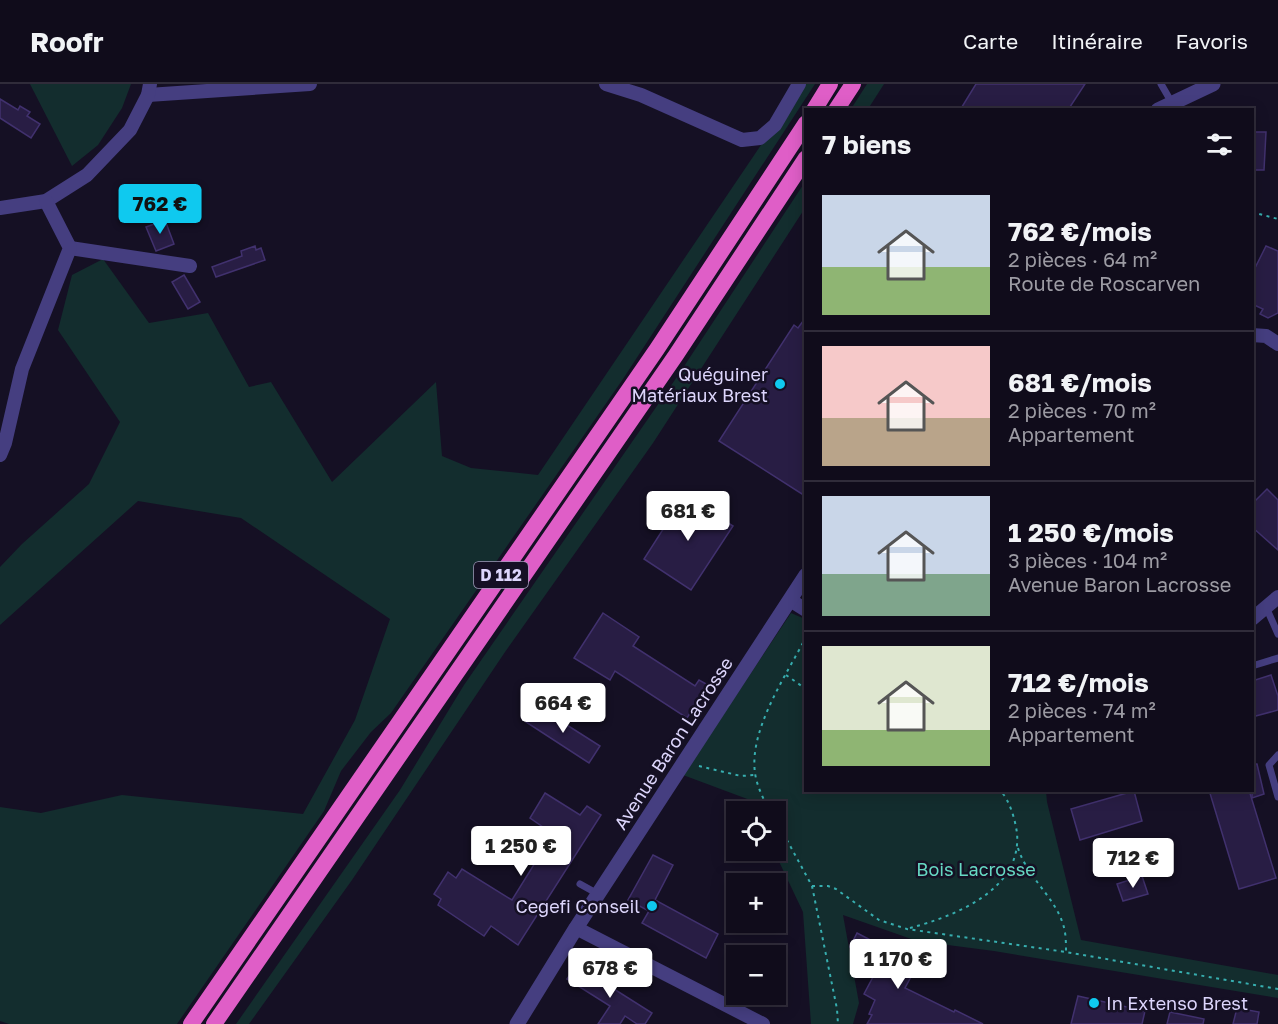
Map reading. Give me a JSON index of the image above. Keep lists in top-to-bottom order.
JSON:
{
  "streets": {
    "highway": ["D 112"],
    "street": ["Avenue Baron Lacrosse"]
  },
  "parks": ["Bois Lacrosse"],
  "places": ["Quéguiner Matériaux Brest", "Cegefi Conseil", "In Extenso Brest"],
  "page": {
    "header": "Roofr",
    "nav": ["Carte", "Itinéraire", "Favoris"],
    "heading": "7 biens",
    "list": [
      {
        "name": "762 €/mois",
        "note": "2 pièces · 64 m² · Route de Roscarven"
      },
      {
        "name": "681 €/mois",
        "note": "2 pièces · 70 m² · Appartement"
      },
      {
        "name": "1 250 €/mois",
        "note": "3 pièces · 104 m² · Avenue Baron Lacrosse"
      },
      {
        "name": "712 €/mois",
        "note": "2 pièces · 74 m² · Appartement"
      }
    ],
    "price": [
      "762 €",
      "681 €",
      "664 €",
      "1 250 €",
      "712 €",
      "1 170 €",
      "678 €"
    ],
    "map_buttons": ["+", "−"]
  }
}
